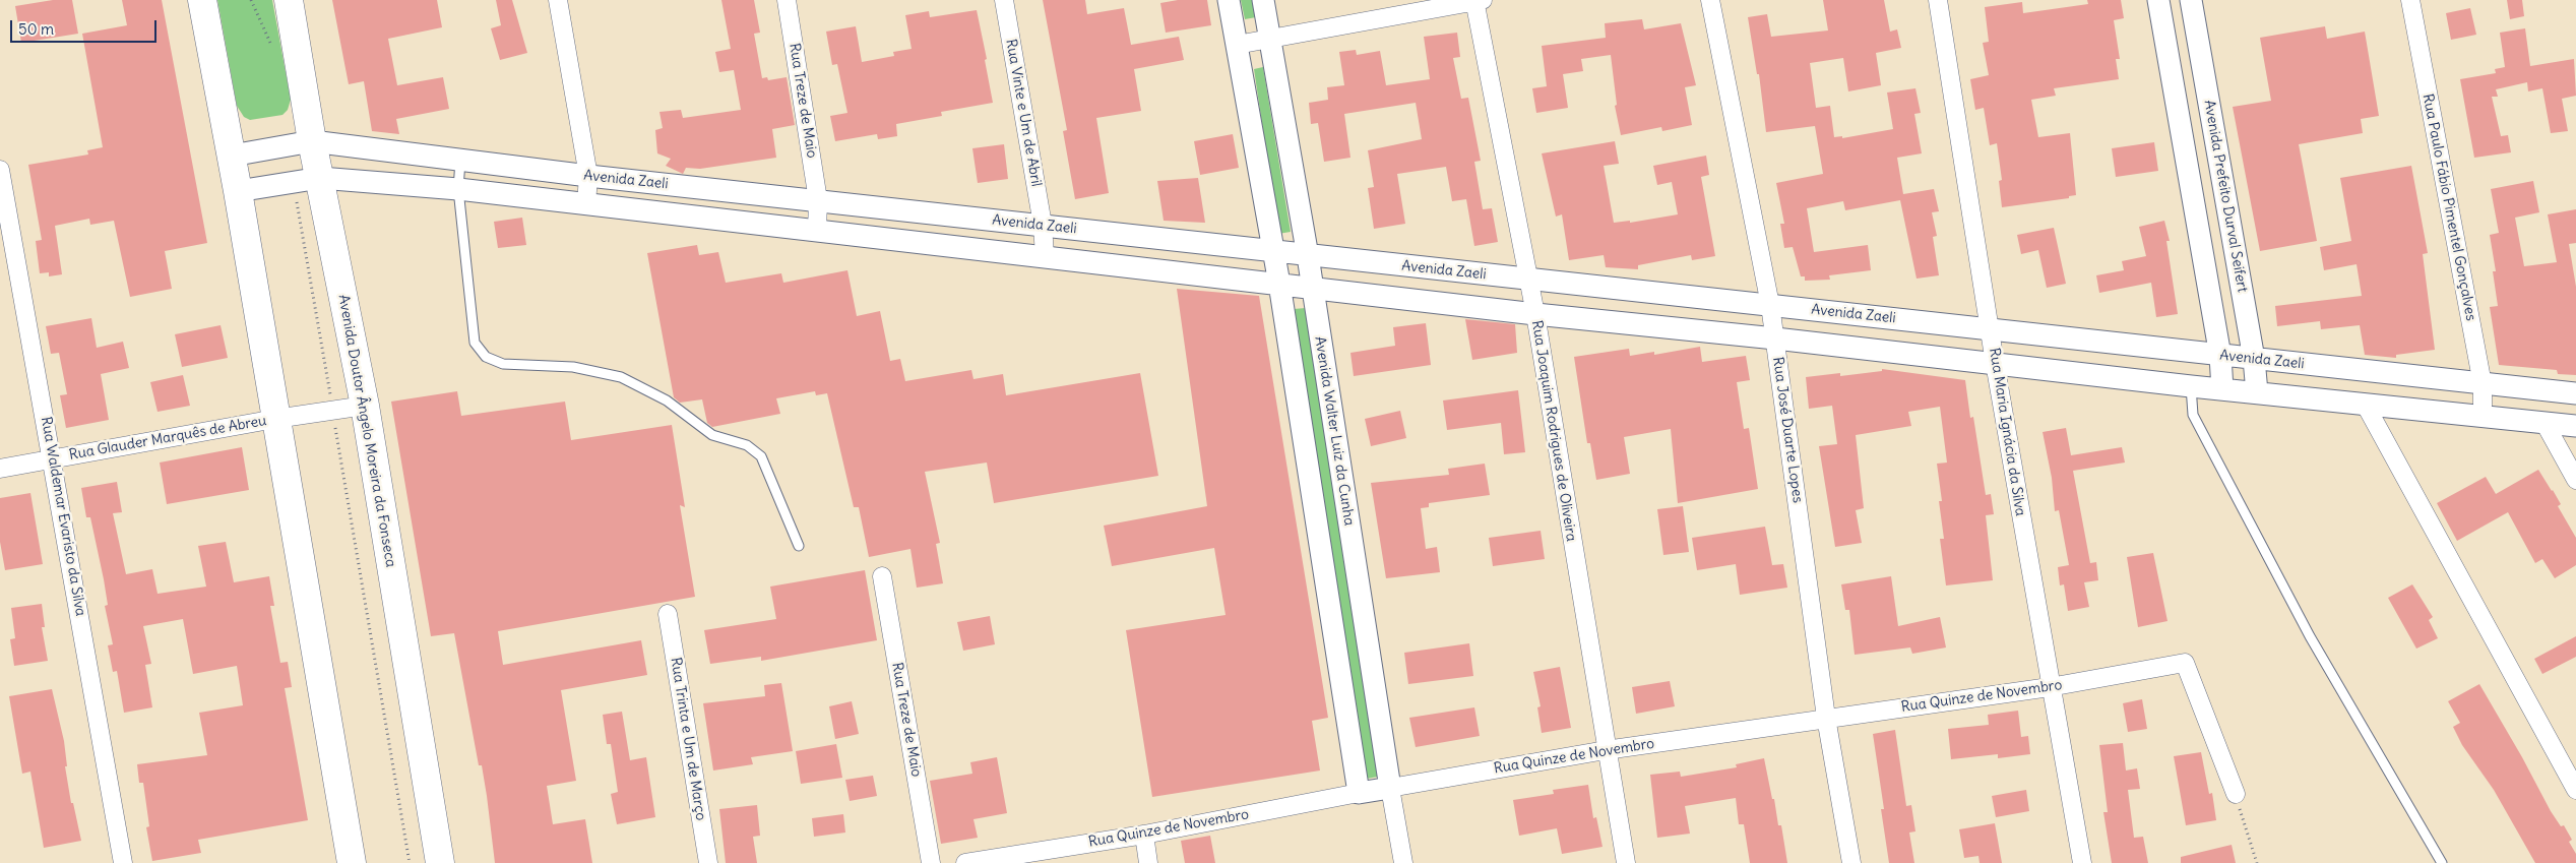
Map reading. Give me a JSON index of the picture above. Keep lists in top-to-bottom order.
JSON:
{
  "streets": {
    "main road": ["Avenida Doutor Ângelo Moreira da Fonseca"],
    "street": [
      "Rua Treze de Maio",
      "Rua Vinte e Um de Abril",
      "Avenida Zaeli",
      "Avenida Prefeito Durval Seifert",
      "Rua Paulo Fábio Pimentel Gonçalves",
      "Rua José Duarte Lopes",
      "Avenida Walter Luiz da Cunha",
      "Rua Joaquim Rodrigues de Oliveira",
      "Rua Maria Ignácia da Silva",
      "Rua Glauder Marquês de Abreu",
      "Rua Waldemar Evaristo da Silva",
      "Rua Quinze de Novembro",
      "Rua Trinta e Um de Março"
    ]
  },
  "crossings": [
    ["Rua Treze de Maio", "Avenida Zaeli"],
    ["Rua Vinte e Um de Abril", "Avenida Zaeli"],
    ["Avenida Zaeli", "Avenida Prefeito Durval Seifert"],
    ["Avenida Zaeli", "Rua Paulo Fábio Pimentel Gonçalves"],
    ["Avenida Zaeli", "Rua José Duarte Lopes"],
    ["Avenida Zaeli", "Avenida Doutor Ângelo Moreira da Fonseca"],
    ["Avenida Zaeli", "Avenida Walter Luiz da Cunha"],
    ["Avenida Zaeli", "Rua Joaquim Rodrigues de Oliveira"],
    ["Avenida Zaeli", "Rua Maria Ignácia da Silva"],
    ["Rua José Duarte Lopes", "Rua Quinze de Novembro"],
    ["Avenida Doutor Ângelo Moreira da Fonseca", "Rua Glauder Marquês de Abreu"],
    ["Avenida Walter Luiz da Cunha", "Rua Quinze de Novembro"],
    ["Rua Joaquim Rodrigues de Oliveira", "Rua Quinze de Novembro"],
    ["Rua Maria Ignácia da Silva", "Rua Quinze de Novembro"],
    ["Rua Glauder Marquês de Abreu", "Rua Waldemar Evaristo da Silva"]
  ],
  "scale_bar": "50 m"
}
